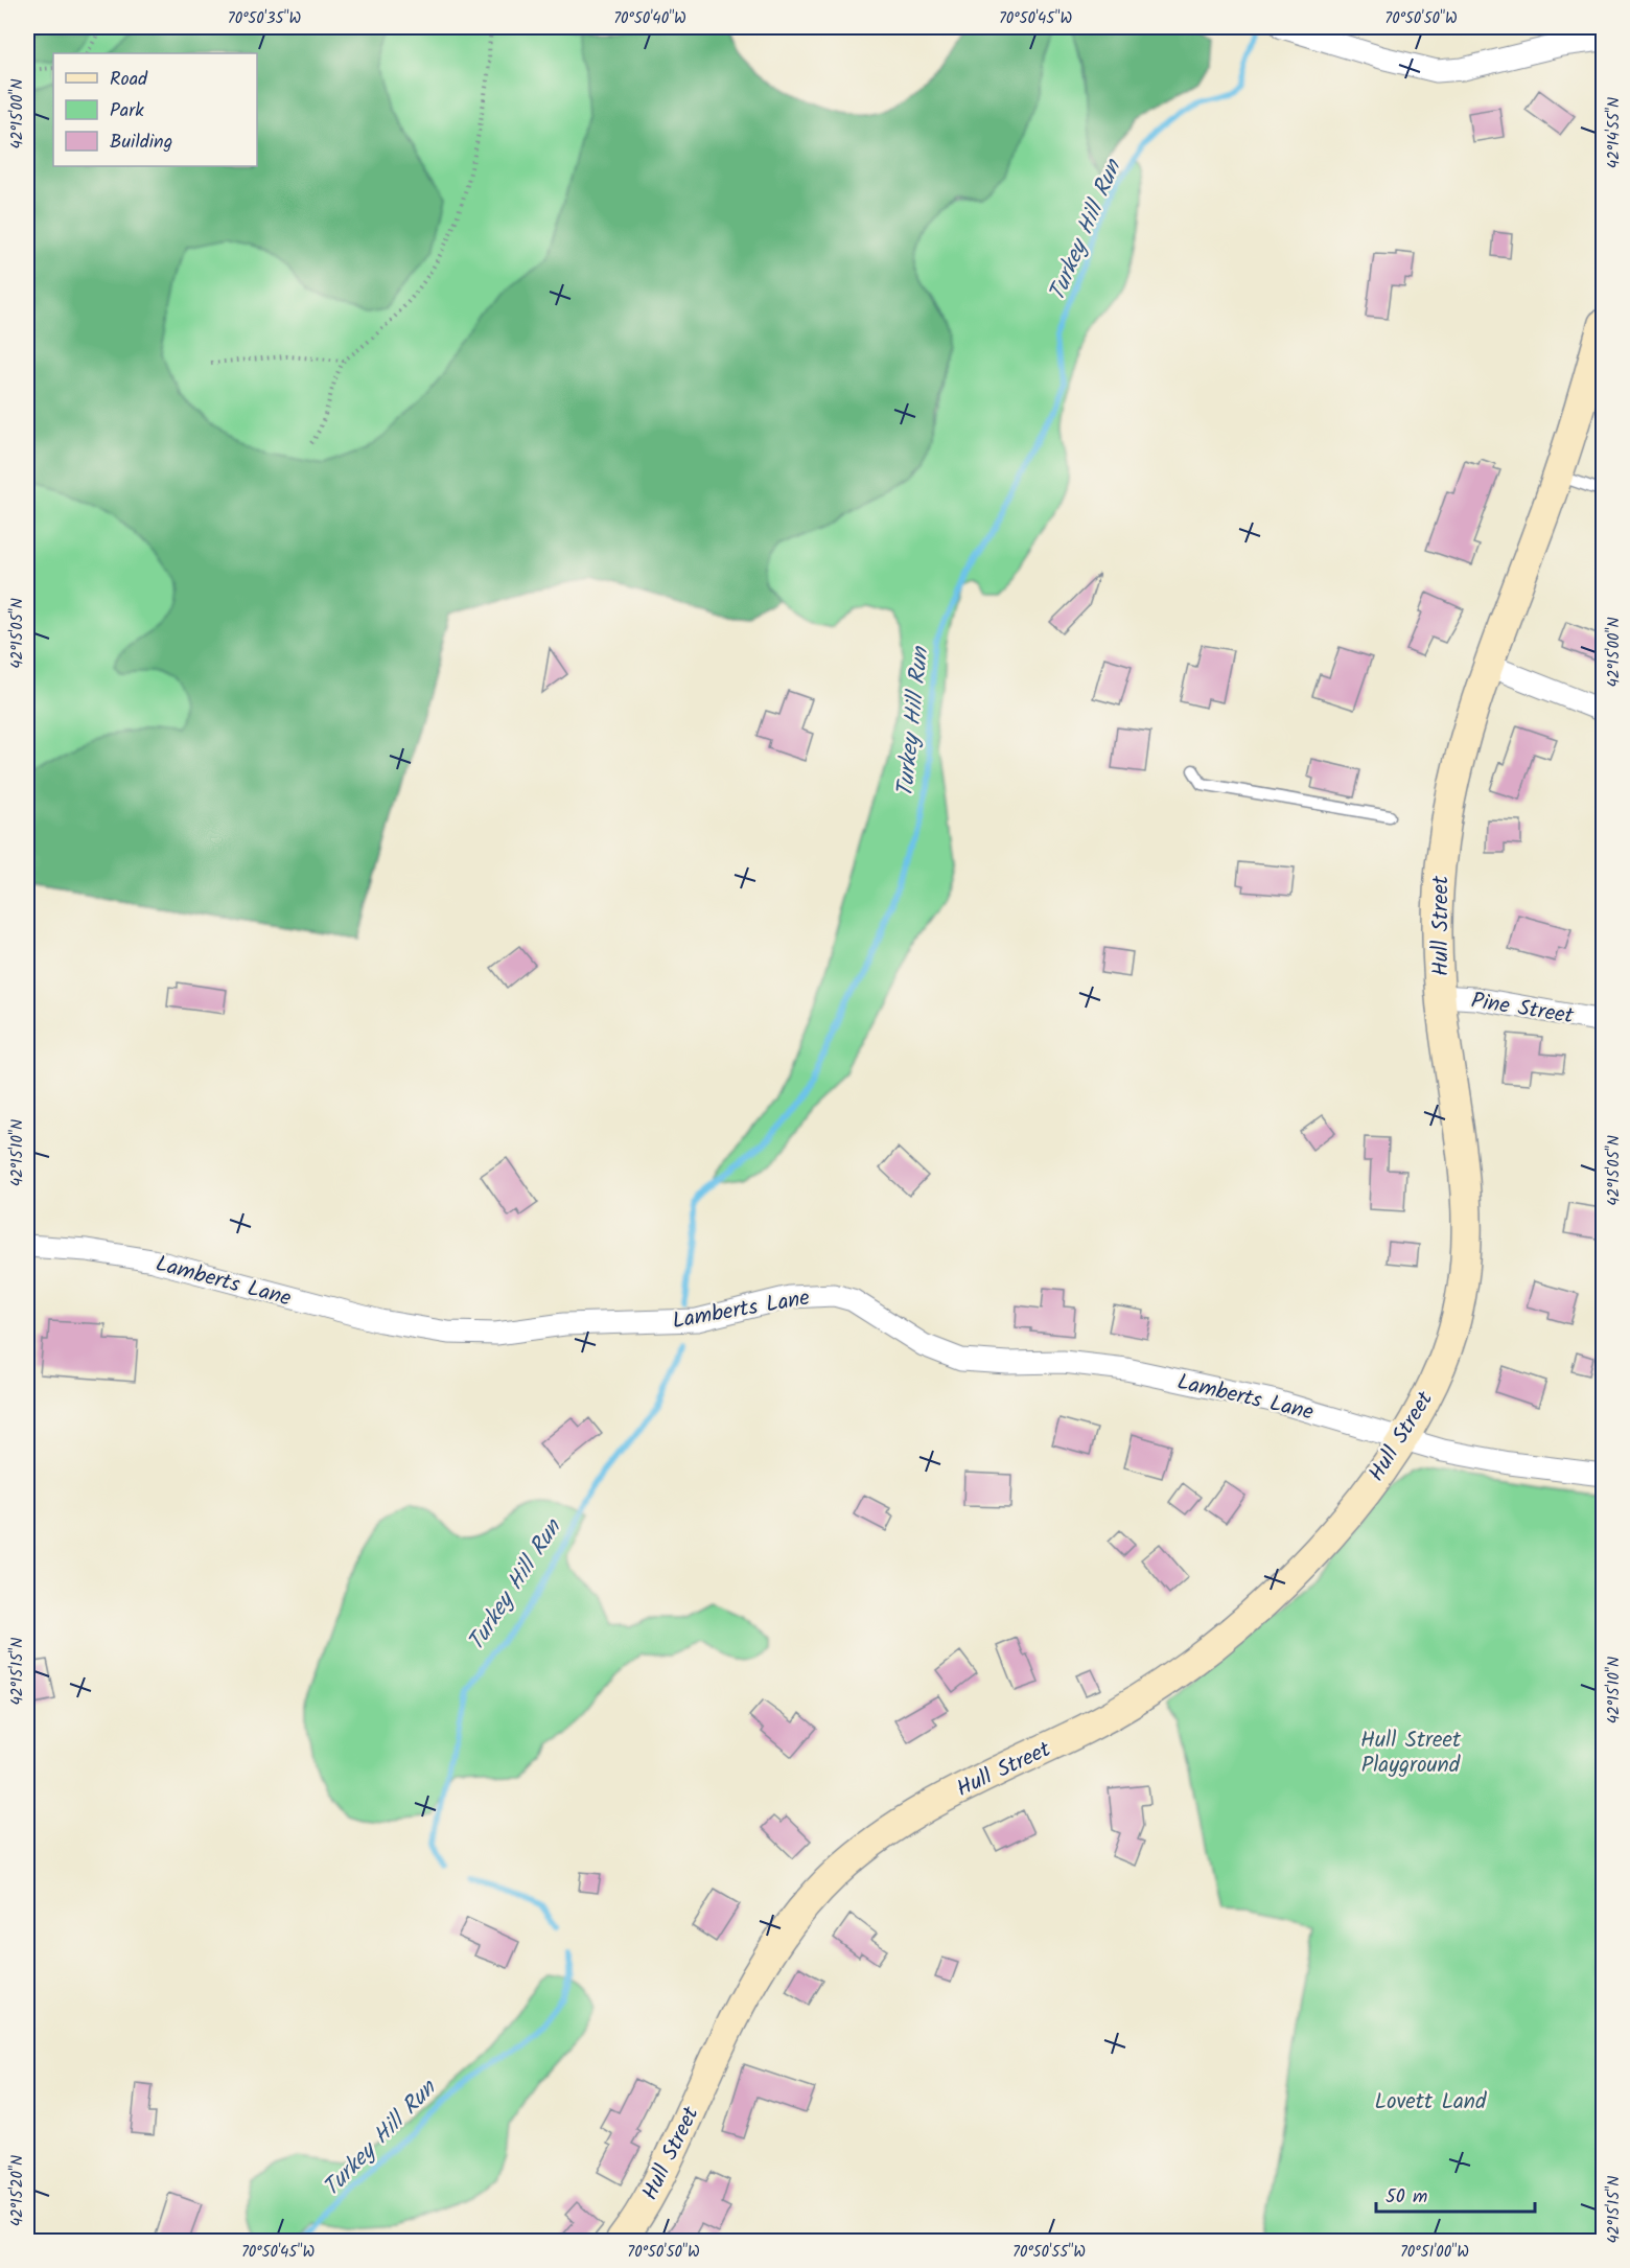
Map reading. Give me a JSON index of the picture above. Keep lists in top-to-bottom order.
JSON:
{
  "streets": {
    "main road": ["Hull Street"],
    "street": ["Pine Street", "Lamberts Lane"]
  },
  "crossings": [
    ["Hull Street", "Pine Street"],
    ["Hull Street", "Lamberts Lane"]
  ],
  "water": ["Turkey Hill Run"],
  "parks": ["Hull Street Playground", "Lovett Land"],
  "legend": ["Road", "Park", "Building"],
  "scale_bar": "50 m",
  "coordinates": [
    "70°50'35\"W",
    "70°50'40\"W",
    "70°50'45\"W",
    "70°50'50\"W",
    "42°15'00\"N",
    "42°14'55\"N",
    "42°15'05\"N",
    "42°15'10\"N",
    "42°15'15\"N",
    "42°15'20\"N",
    "70°50'55\"W",
    "70°51'00\"W"
  ]
}
